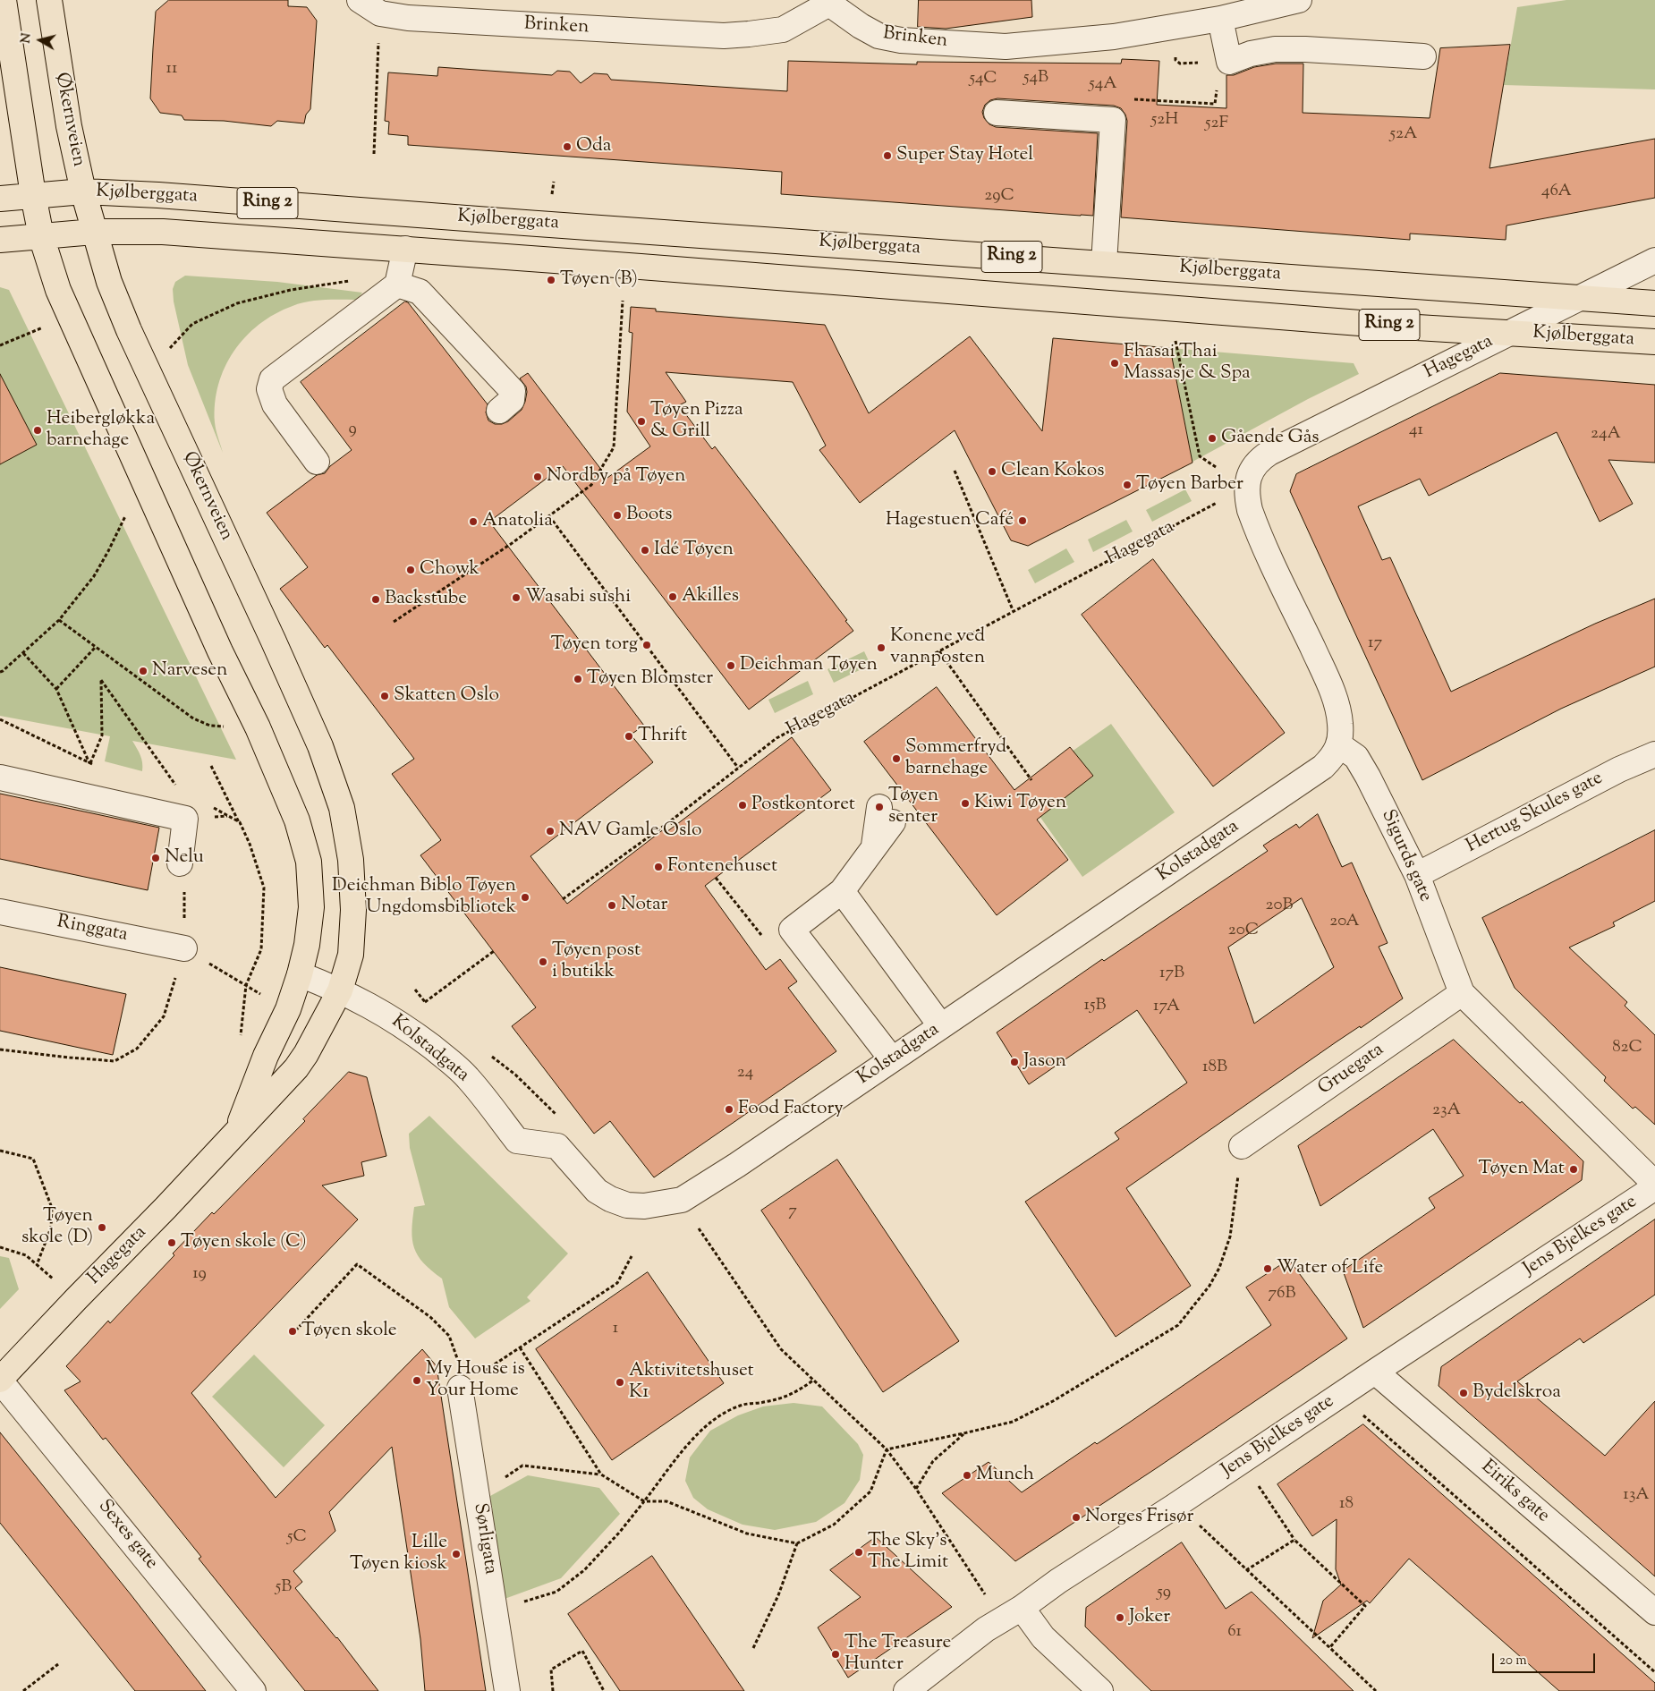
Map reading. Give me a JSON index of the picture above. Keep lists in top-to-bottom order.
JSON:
{
  "streets": {
    "main road": [
      "Økernveien",
      "Kjølberggata",
      "Ring 2",
      "Hagegata"
    ],
    "street": [
      "Brinken",
      "Hertug Skules gate",
      "Kolstadgata",
      "Sigurds gate",
      "Ringgata",
      "Gruegata",
      "Jens Bjelkes gate",
      "Eiriks gate",
      "Sexes gate",
      "Sørligata"
    ]
  },
  "crossings": [
    ["Økernveien", "Kjølberggata"],
    ["Økernveien", "Ring 2"],
    ["Økernveien", "Hagegata"],
    ["Økernveien", "Kolstadgata"],
    ["Kjølberggata", "Ring 2"],
    ["Kjølberggata", "Hagegata"],
    ["Hagegata", "Kolstadgata"],
    ["Hagegata", "Sigurds gate"],
    ["Hagegata", "Sexes gate"],
    ["Hertug Skules gate", "Sigurds gate"],
    ["Kolstadgata", "Sigurds gate"],
    ["Sigurds gate", "Gruegata"],
    ["Jens Bjelkes gate", "Eiriks gate"]
  ],
  "places": [
    "Oda",
    "Super Stay Hotel",
    "Tøyen (B)",
    "Fhasai Thai Massasje & Spa",
    "Tøyen Pizza & Grill",
    "Heibergløkka barnehage",
    "Gående Gås",
    "Clean Kokos",
    "Nordby på Tøyen",
    "Tøyen Barber",
    "Boots",
    "Hagestuen Café",
    "Anatolia",
    "Idé Tøyen",
    "Chowk",
    "Akilles",
    "Wasabi sushi",
    "Backstube",
    "Tøyen torg",
    "Konene ved vannposten",
    "Deichman Tøyen",
    "Narvesen",
    "Tøyen Blomster",
    "Skatten Oslo",
    "Thrift",
    "Sommerfryd barnehage",
    "Kiwi Tøyen",
    "Postkontoret",
    "Tøyen senter",
    "NAV Gamle Oslo",
    "Nelu",
    "Fontenehuset",
    "Deichman Biblo Tøyen Ungdomsbibliotek",
    "Notar",
    "Tøyen post i butikk",
    "Jason",
    "Food Factory",
    "Tøyen Mat",
    "Tøyen skole (D)",
    "Tøyen skole (C)",
    "Water of Life",
    "Tøyen skole",
    "My House is Your Home",
    "Aktivitetshuset K1",
    "Bydelskroa",
    "Munch",
    "Norges Frisør",
    "The Sky's The Limit",
    "Lille Tøyen kiosk",
    "Joker",
    "The Treasure Hunter"
  ],
  "house_numbers": [
    "11",
    "54B",
    "54C",
    "54A",
    "52H",
    "52F",
    "52A",
    "46A",
    "29C",
    "9",
    "41",
    "24A",
    "17",
    "20B",
    "20A",
    "20C",
    "17B",
    "15B",
    "17A",
    "82C",
    "18B",
    "24",
    "23A",
    "7",
    "19",
    "76B",
    "1",
    "13A",
    "18",
    "5C",
    "5B",
    "59",
    "61"
  ],
  "scale_bar": "20 m",
  "north": "left"
}
